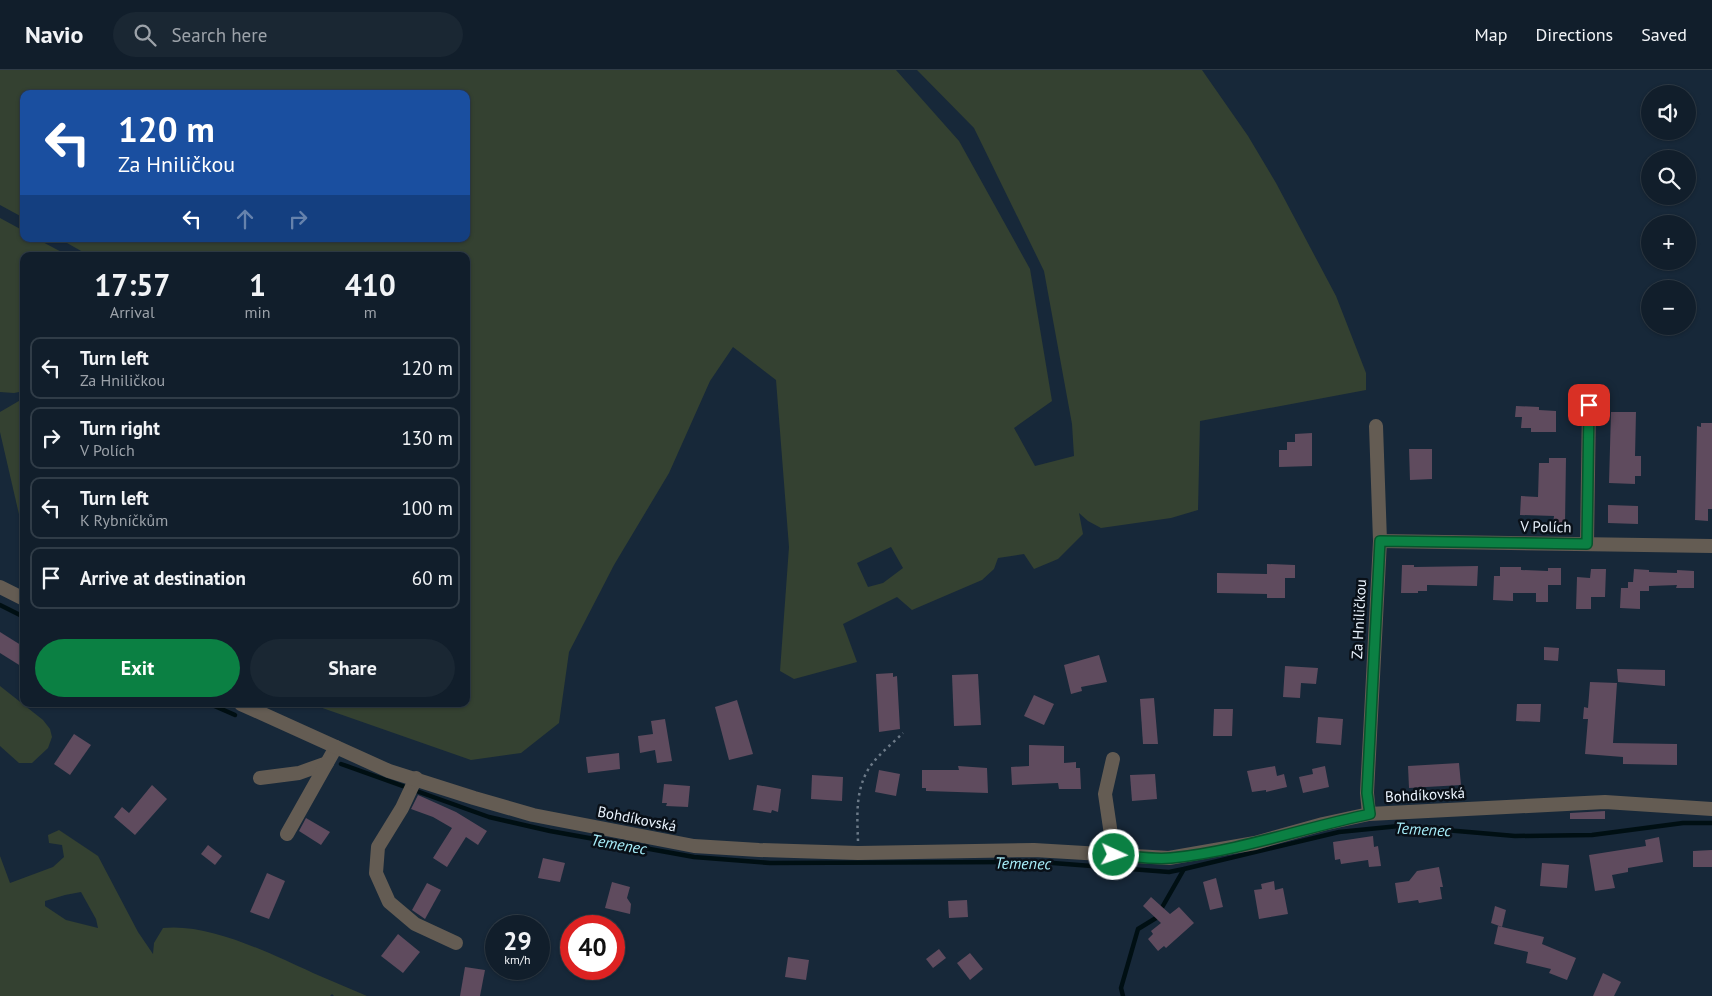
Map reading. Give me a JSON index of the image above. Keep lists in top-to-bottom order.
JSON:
{
  "streets": {
    "street": ["V Polích", "Za Hniličkou", "Bohdíkovská"]
  },
  "crossings": [
    ["V Polích", "Za Hniličkou"],
    ["Za Hniličkou", "Bohdíkovská"]
  ],
  "water": ["Temenec"],
  "page": {
    "header": "Navio",
    "search": "Search here",
    "nav": ["Map", "Directions", "Saved"],
    "map_buttons": ["+", "−"],
    "turn": ["120 m", "Za Hniličkou"],
    "eta": [
      "17:57",
      "Arrival",
      "1",
      "min",
      "410",
      "m"
    ],
    "list": [
      {
        "name": "Turn left",
        "note": "Za Hniličkou",
        "value": "120 m"
      },
      {
        "name": "Turn right",
        "note": "V Polích",
        "value": "130 m"
      },
      {
        "name": "Turn left",
        "note": "K Rybníčkům",
        "value": "100 m"
      },
      {
        "name": "Arrive at destination",
        "value": "60 m"
      }
    ],
    "buttons": ["Exit", "Share"],
    "speed": "29 km/h",
    "limit": "40"
  }
}
